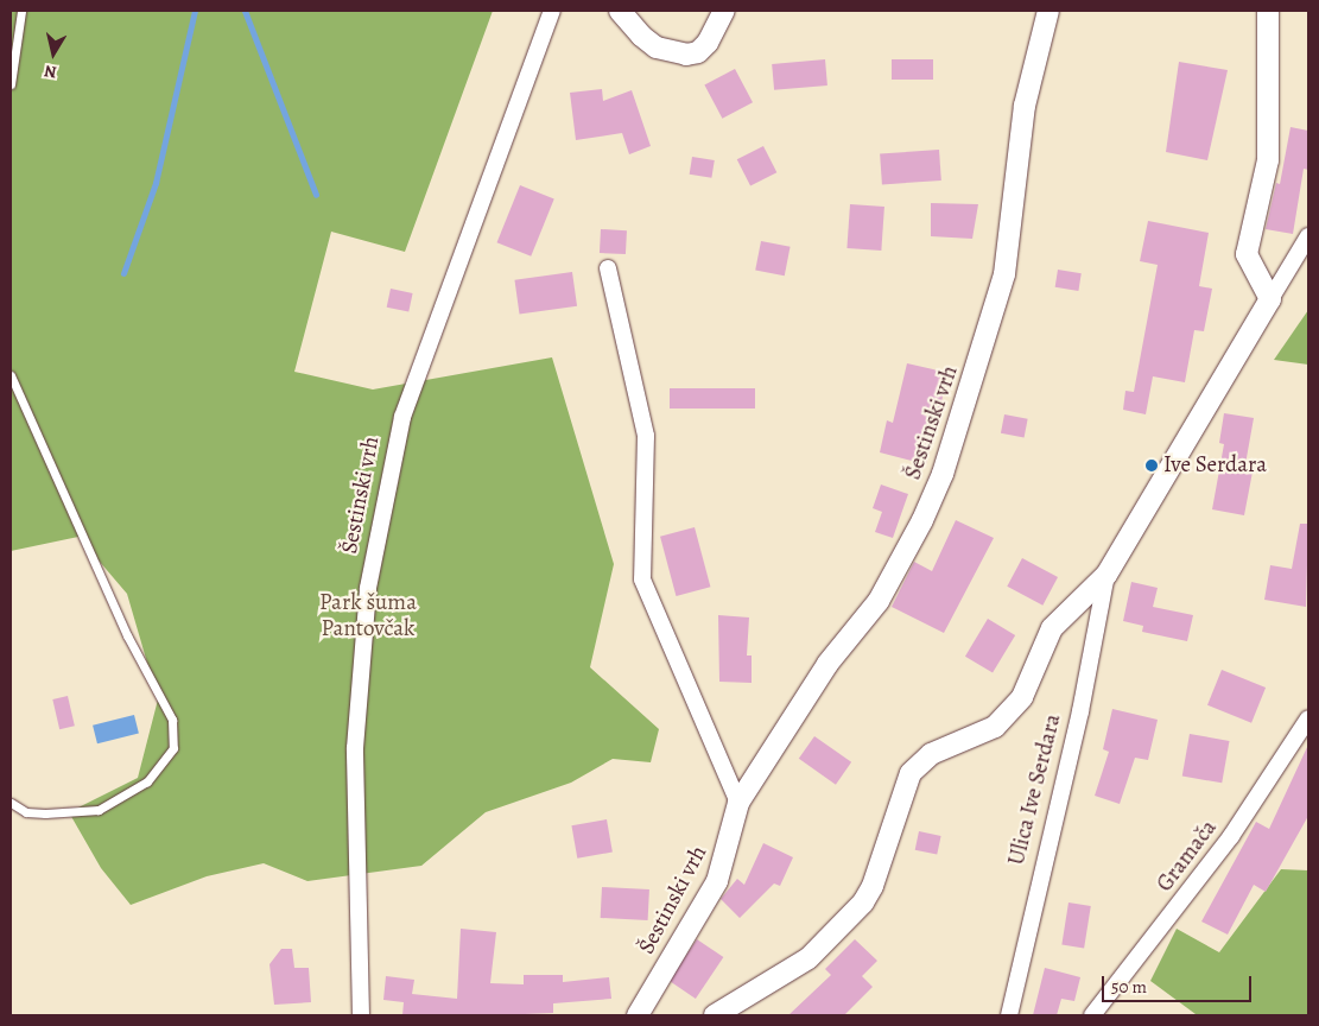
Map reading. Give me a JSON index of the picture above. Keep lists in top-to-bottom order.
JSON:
{
  "streets": {
    "street": ["Šestinski vrh", "Ulica Ive Serdara", "Gramača"]
  },
  "parks": ["Park šuma Pantovčak"],
  "places": ["Ive Serdara"],
  "scale_bar": "50 m",
  "north": "bottom"
}
